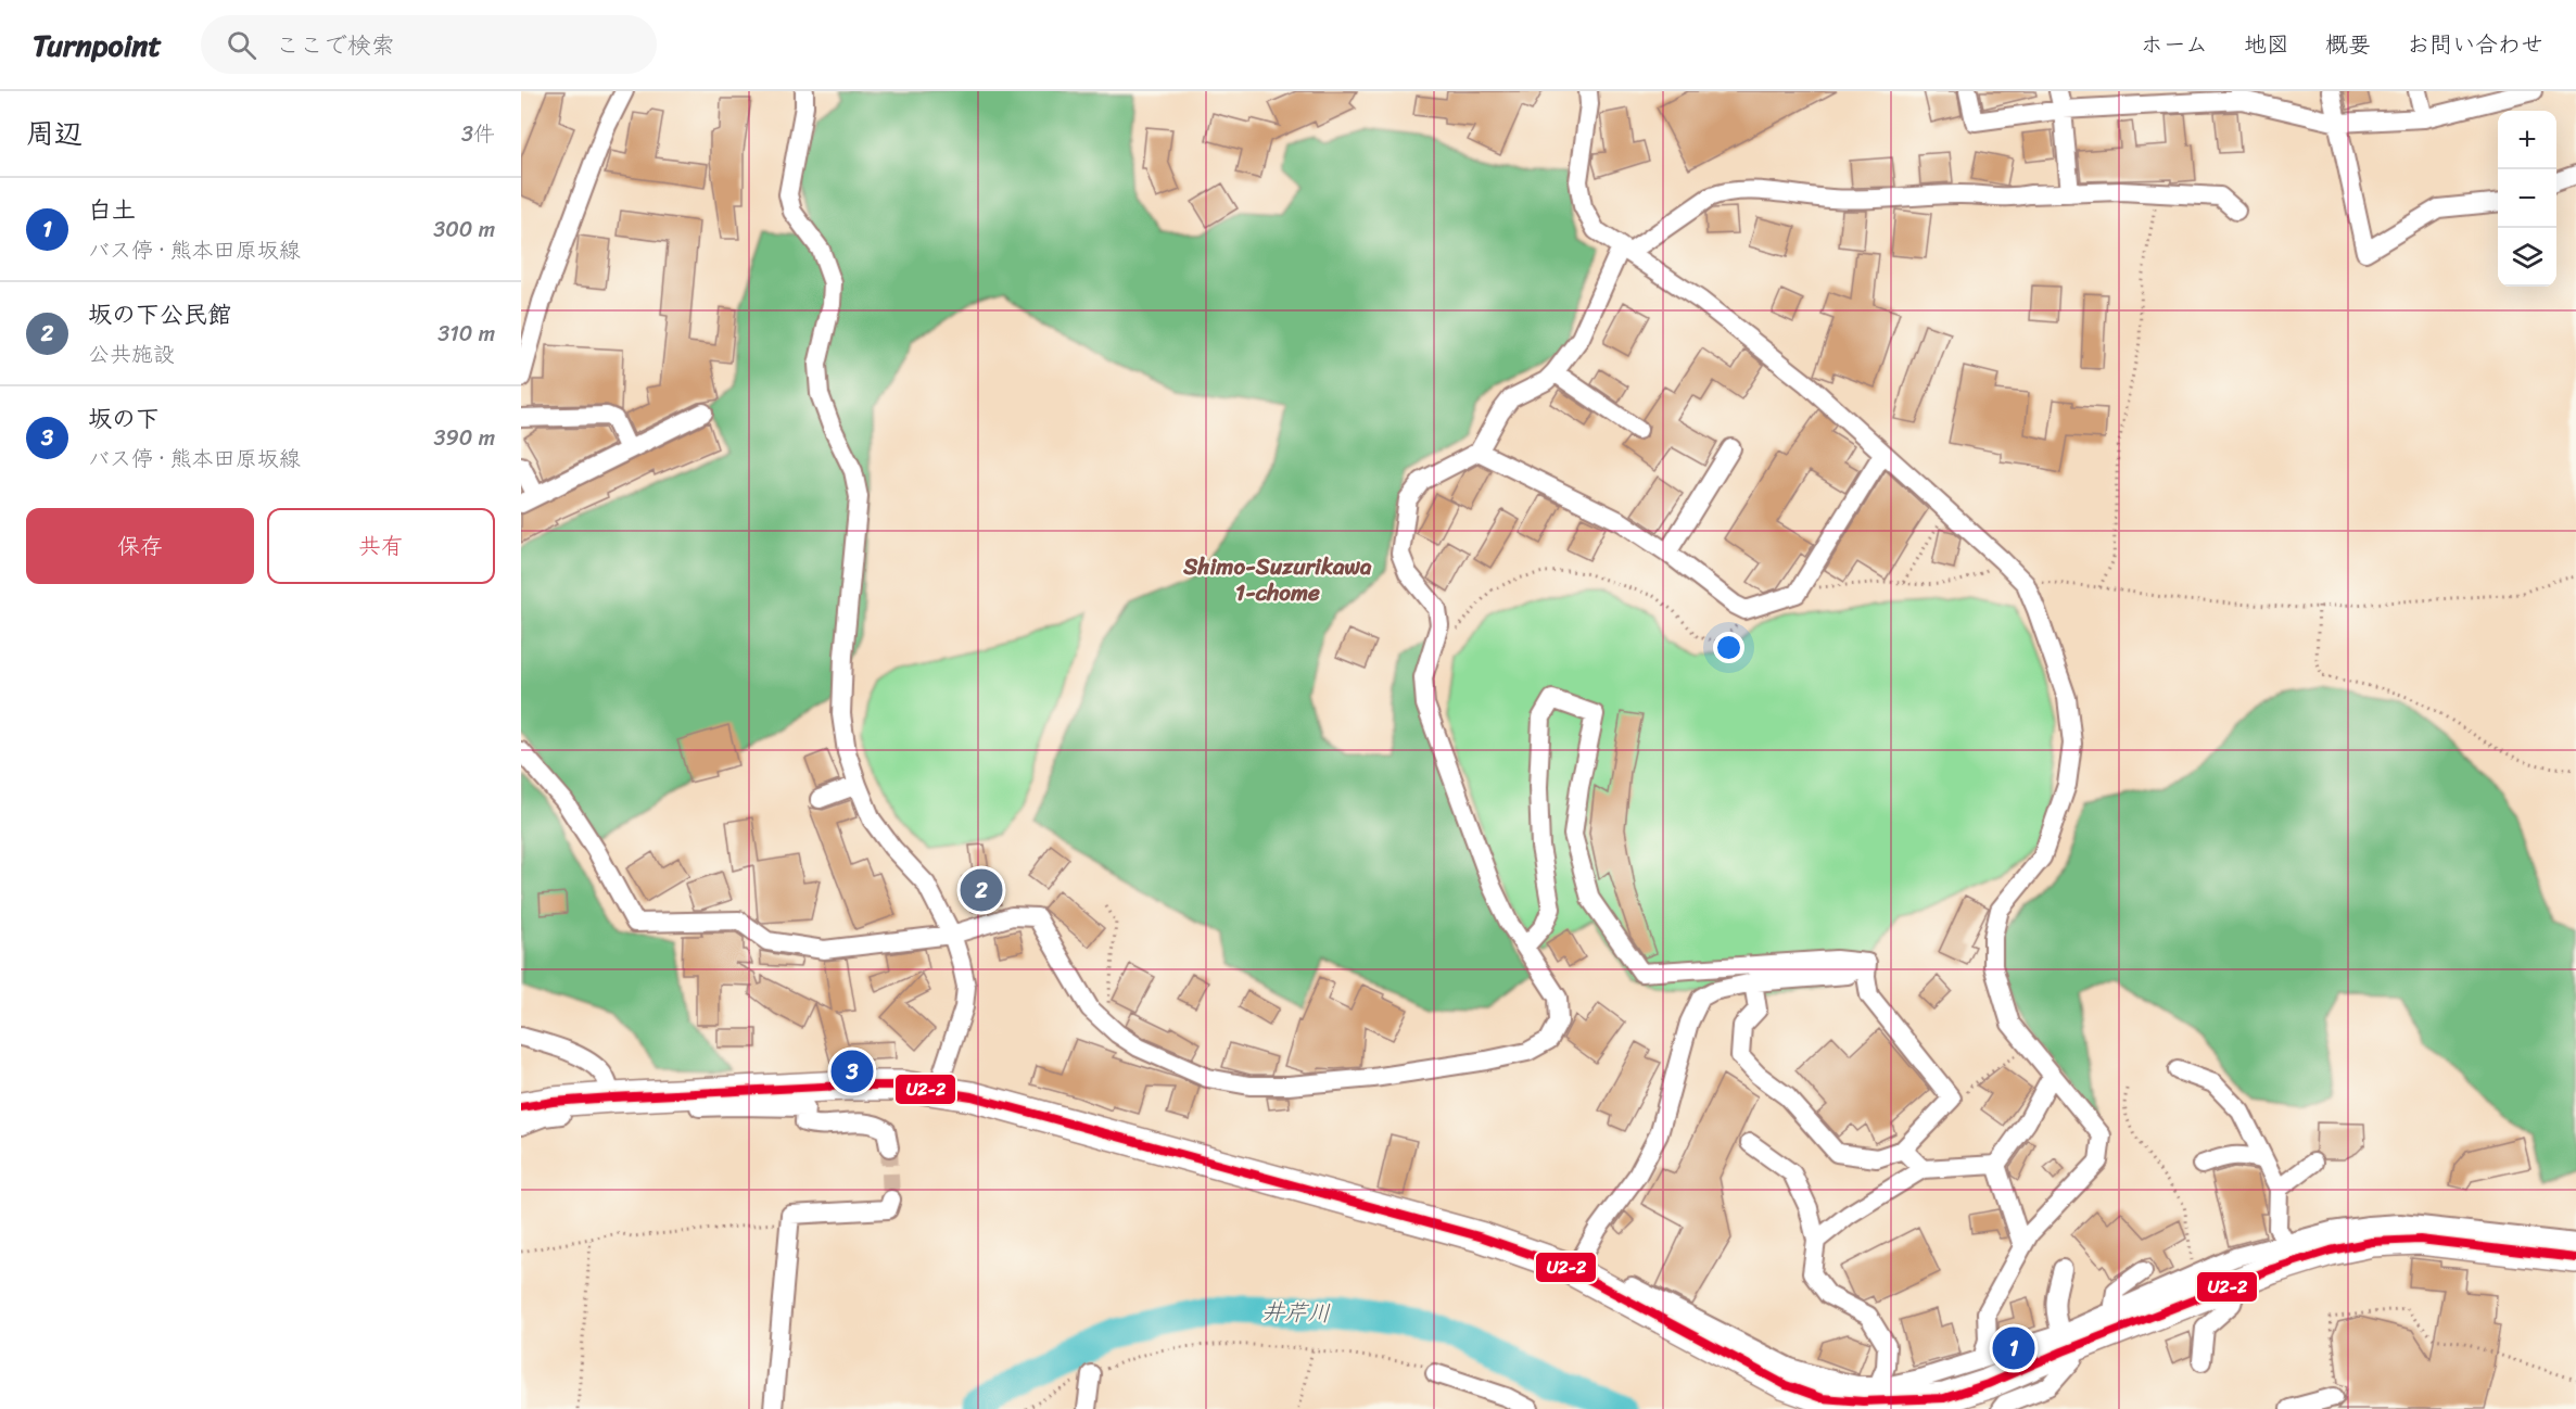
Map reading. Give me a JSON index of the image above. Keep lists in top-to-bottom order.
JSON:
{
  "districts": ["Shimo-Suzurikawa 1-chome"],
  "water": ["井芹川"],
  "lines": ["transit line U2-2"],
  "page": {
    "header": "Turnpoint",
    "search": "ここで検索",
    "nav": [
      "ホーム",
      "地図",
      "概要",
      "お問い合わせ"
    ],
    "heading": ["周辺", "3件"],
    "map_buttons": ["+", "−"],
    "list": [
      {
        "mark": "1",
        "name": "白土",
        "note": "バス停 · 熊本田原坂線",
        "value": "300 m"
      },
      {
        "mark": "2",
        "name": "坂の下公民館",
        "note": "公共施設",
        "value": "310 m"
      },
      {
        "mark": "3",
        "name": "坂の下",
        "note": "バス停 · 熊本田原坂線",
        "value": "390 m"
      }
    ],
    "buttons": ["保存", "共有"],
    "pins": ["2", "3", "1"]
  }
}
